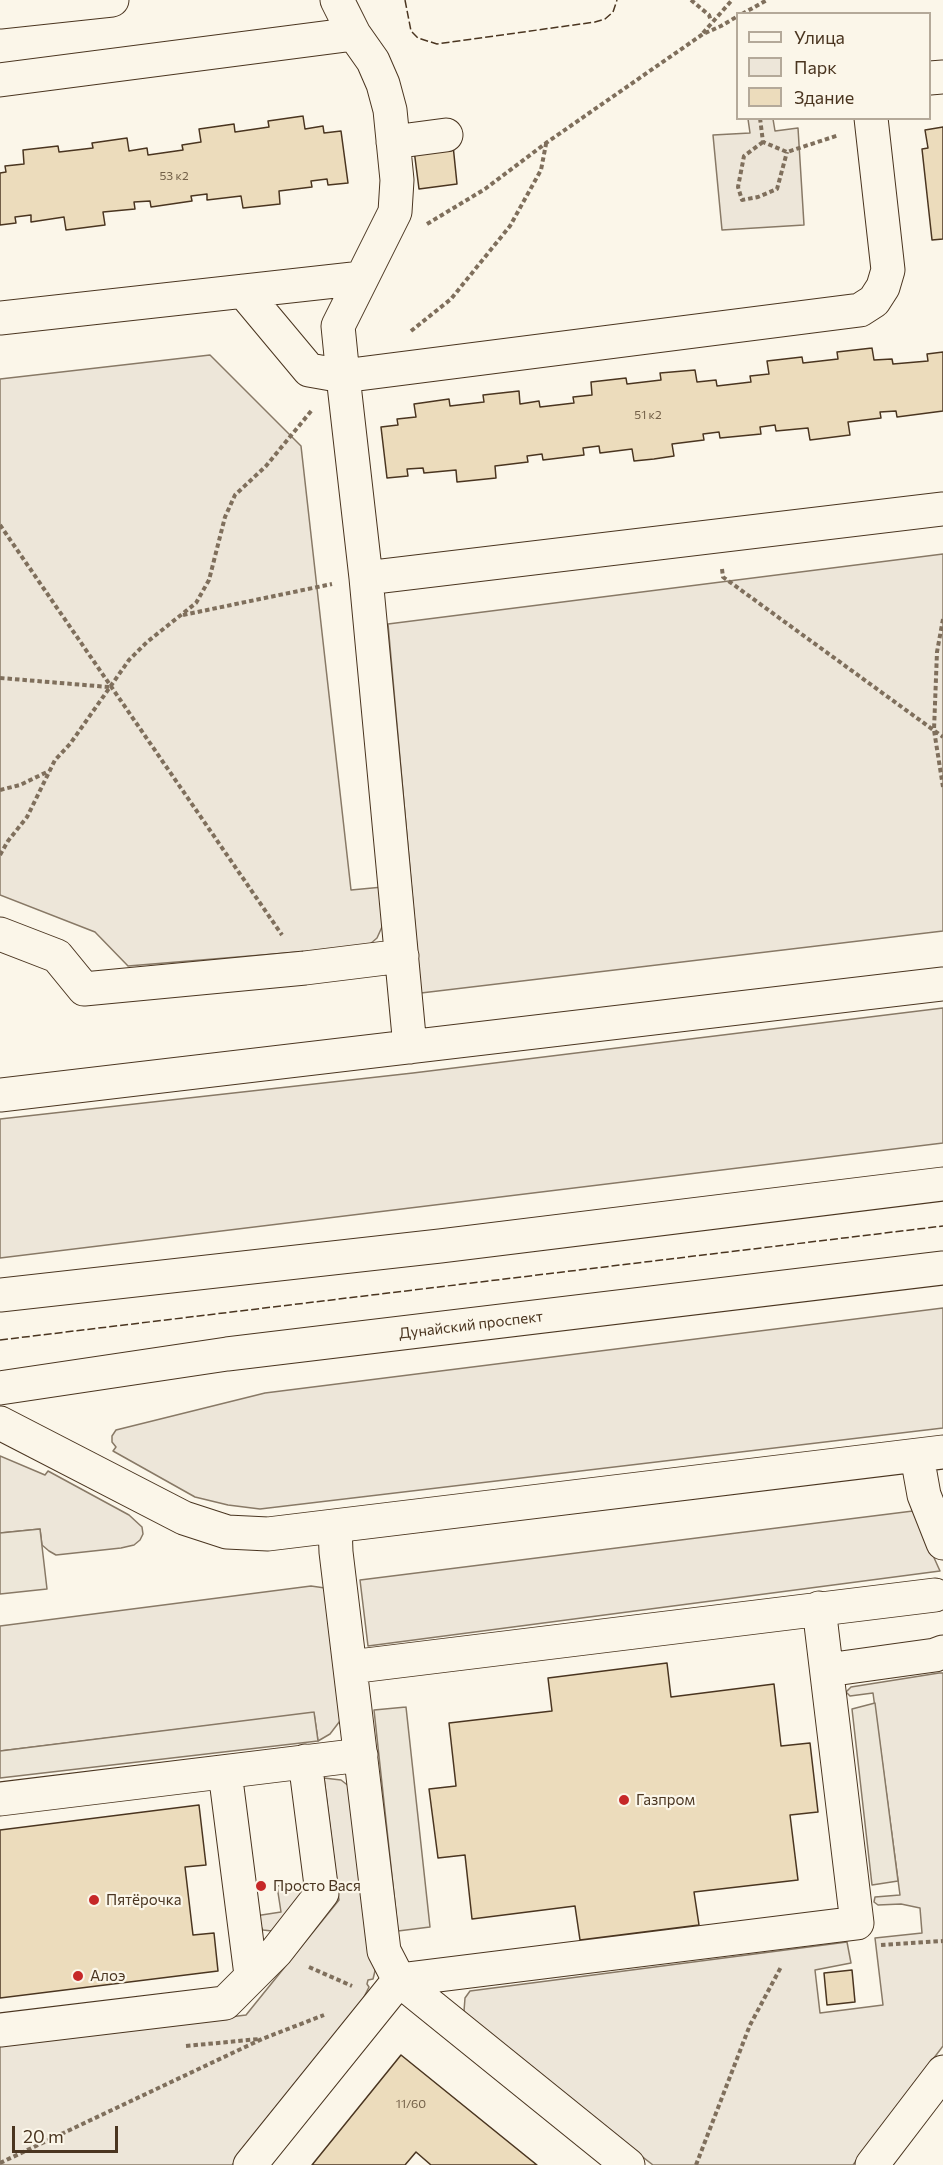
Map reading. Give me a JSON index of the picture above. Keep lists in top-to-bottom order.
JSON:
{
  "streets": {
    "street": ["Дунайский проспект"]
  },
  "places": [
    "Газпром",
    "Просто Вася",
    "Пятёрочка",
    "Алоэ"
  ],
  "house_numbers": ["53 к2", "51 к2", "11/60"],
  "legend": ["Улица", "Парк", "Здание"],
  "scale_bar": "20 m"
}
